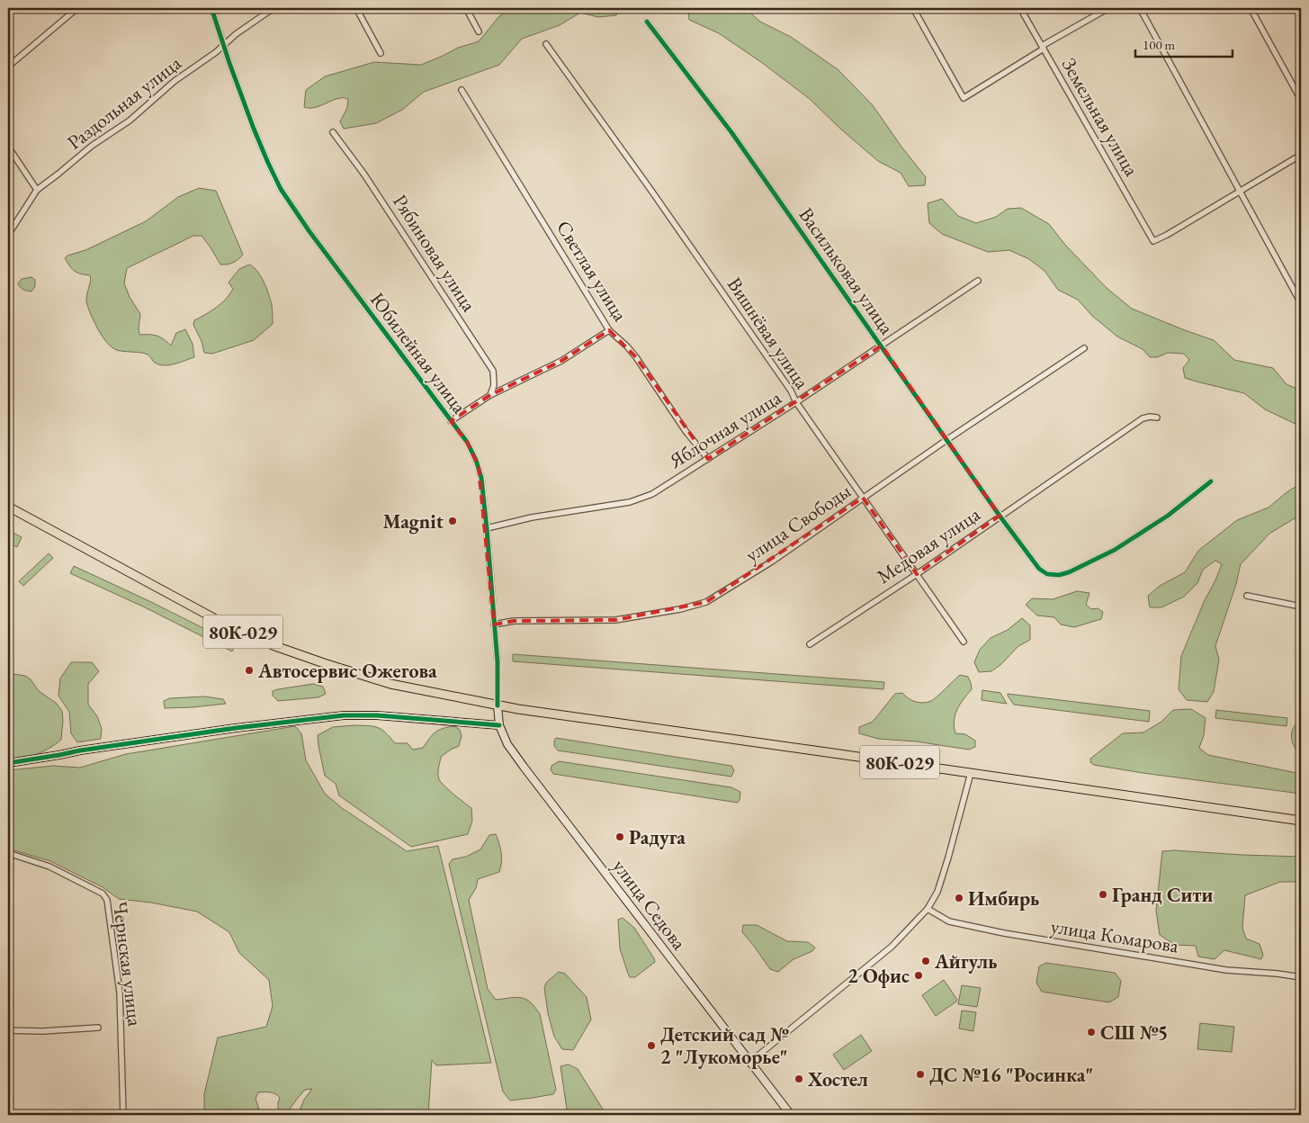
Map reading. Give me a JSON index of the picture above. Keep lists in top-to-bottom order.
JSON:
{
  "streets": {
    "main road": ["80К-029", "улица Седова"],
    "street": [
      "Раздольная улица",
      "Земельная улица",
      "Рябиновая улица",
      "Светлая улица",
      "Васильковая улица",
      "Вишнёвая улица",
      "Юбилейная улица",
      "Яблочная улица",
      "улица Свободы",
      "Медовая улица",
      "улица Комарова",
      "Чернская улица"
    ]
  },
  "crossings": [
    ["Раздольная улица", "Юбилейная улица"],
    ["Светлая улица", "Яблочная улица"],
    ["Васильковая улица", "Яблочная улица"],
    ["Васильковая улица", "улица Свободы"],
    ["Васильковая улица", "Медовая улица"],
    ["Вишнёвая улица", "Яблочная улица"],
    ["Вишнёвая улица", "улица Свободы"],
    ["Вишнёвая улица", "Медовая улица"],
    ["Юбилейная улица", "Яблочная улица"],
    ["Юбилейная улица", "улица Свободы"],
    ["Юбилейная улица", "80К-029"],
    ["Юбилейная улица", "улица Седова"],
    ["80К-029", "улица Седова"]
  ],
  "places": [
    "Magnit",
    "Автосервис Ожегова",
    "Радуга",
    "Гранд Сити",
    "Имбирь",
    "Айгуль",
    "2 Офис",
    "СШ №5",
    "Детский сад № 2 \"Лукоморье\"",
    "ДС №16 \"Росинка\"",
    "Хостел"
  ],
  "scale_bar": "100 m"
}
